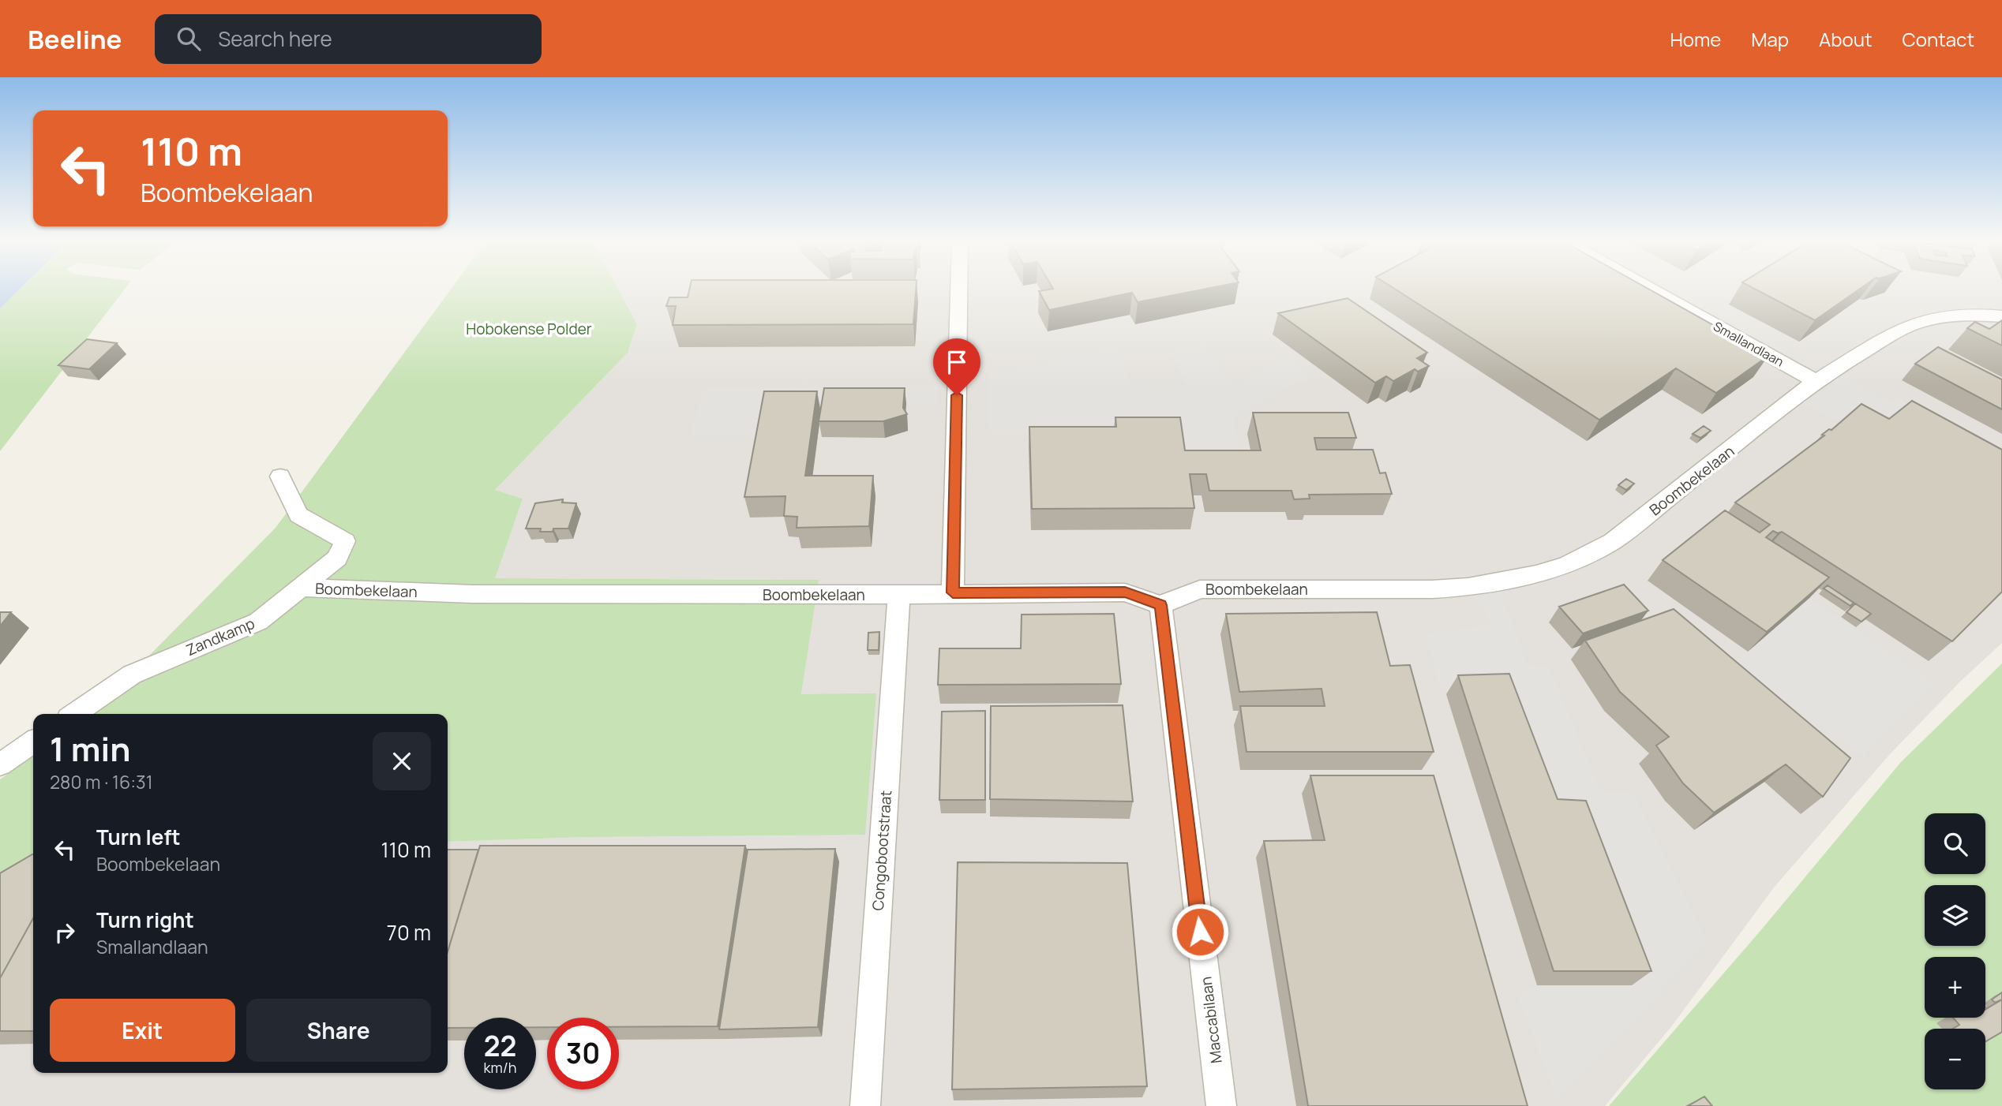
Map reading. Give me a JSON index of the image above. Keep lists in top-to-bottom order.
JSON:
{
  "streets": {
    "street": [
      "Smallandlaan",
      "Boombekelaan",
      "Zandkamp",
      "Congobootstraat",
      "Maccabilaan"
    ]
  },
  "crossings": [
    ["Smallandlaan", "Boombekelaan"],
    ["Boombekelaan", "Zandkamp"],
    ["Boombekelaan", "Congobootstraat"],
    ["Boombekelaan", "Maccabilaan"]
  ],
  "parks": ["Hobokense Polder"],
  "page": {
    "header": "Beeline",
    "search": "Search here",
    "nav": [
      "Home",
      "Map",
      "About",
      "Contact"
    ],
    "turn": ["110 m", "Boombekelaan"],
    "heading": ["1 min", "280 m · 16:31"],
    "list": [
      {
        "name": "Turn left",
        "note": "Boombekelaan",
        "value": "110 m"
      },
      {
        "name": "Turn right",
        "note": "Smallandlaan",
        "value": "70 m"
      }
    ],
    "map_buttons": ["+", "−"],
    "buttons": ["Exit", "Share"],
    "speed": "22 km/h",
    "limit": "30"
  }
}
